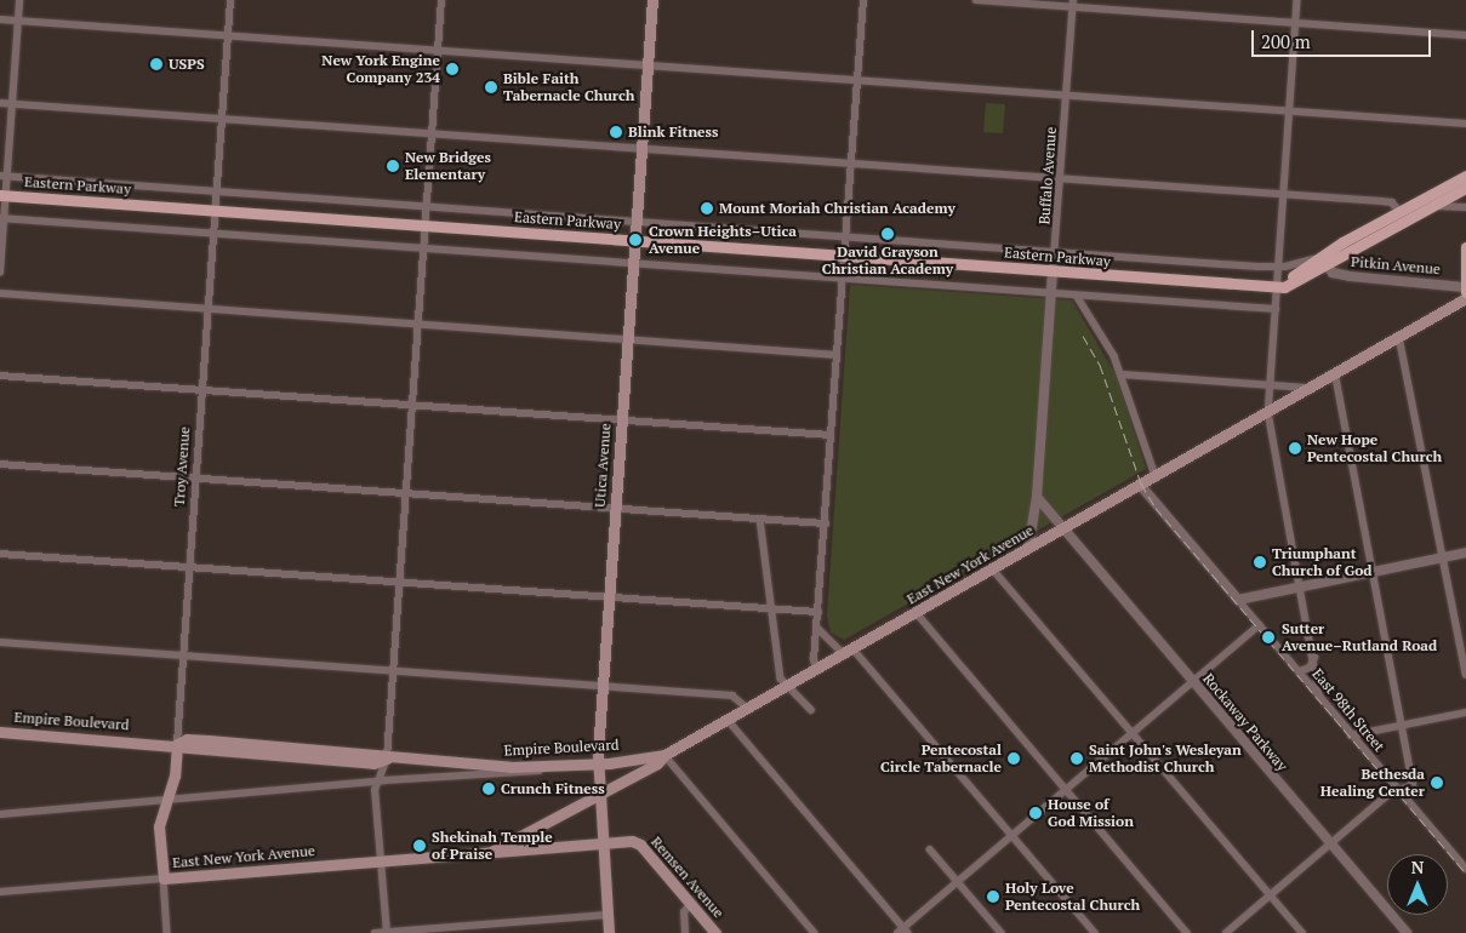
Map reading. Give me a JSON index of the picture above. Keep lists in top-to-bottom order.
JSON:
{
  "streets": {
    "main road": [
      "Eastern Parkway",
      "Utica Avenue",
      "Troy Avenue",
      "East New York Avenue",
      "Empire Boulevard",
      "Remsen Avenue"
    ],
    "street": [
      "Buffalo Avenue",
      "Pitkin Avenue",
      "East 98th Street",
      "Rockaway Parkway"
    ]
  },
  "crossings": [
    ["Buffalo Avenue", "Eastern Parkway"],
    ["Buffalo Avenue", "East New York Avenue"],
    ["Eastern Parkway", "Pitkin Avenue"],
    ["Eastern Parkway", "Utica Avenue"],
    ["Eastern Parkway", "Troy Avenue"],
    ["Pitkin Avenue", "East New York Avenue"],
    ["Utica Avenue", "East New York Avenue"],
    ["Utica Avenue", "Empire Boulevard"],
    ["Troy Avenue", "East New York Avenue"],
    ["Troy Avenue", "Empire Boulevard"],
    ["East New York Avenue", "East 98th Street"],
    ["East New York Avenue", "Empire Boulevard"],
    ["East New York Avenue", "Rockaway Parkway"],
    ["East New York Avenue", "Remsen Avenue"]
  ],
  "places": [
    "USPS",
    "New York Engine Company 234",
    "Bible Faith Tabernacle Church",
    "Blink Fitness",
    "New Bridges Elementary",
    "Mount Moriah Christian Academy",
    "David Grayson Christian Academy",
    "Crown Heights–Utica Avenue",
    "New Hope Pentecostal Church",
    "Triumphant Church of God",
    "Sutter Avenue–Rutland Road",
    "Pentecostal Circle Tabernacle",
    "Saint John's Wesleyan Methodist Church",
    "Bethesda Healing Center",
    "Crunch Fitness",
    "House of God Mission",
    "Shekinah Temple of Praise",
    "Holy Love Pentecostal Church"
  ],
  "scale_bar": "200 m",
  "north": "top"
}
